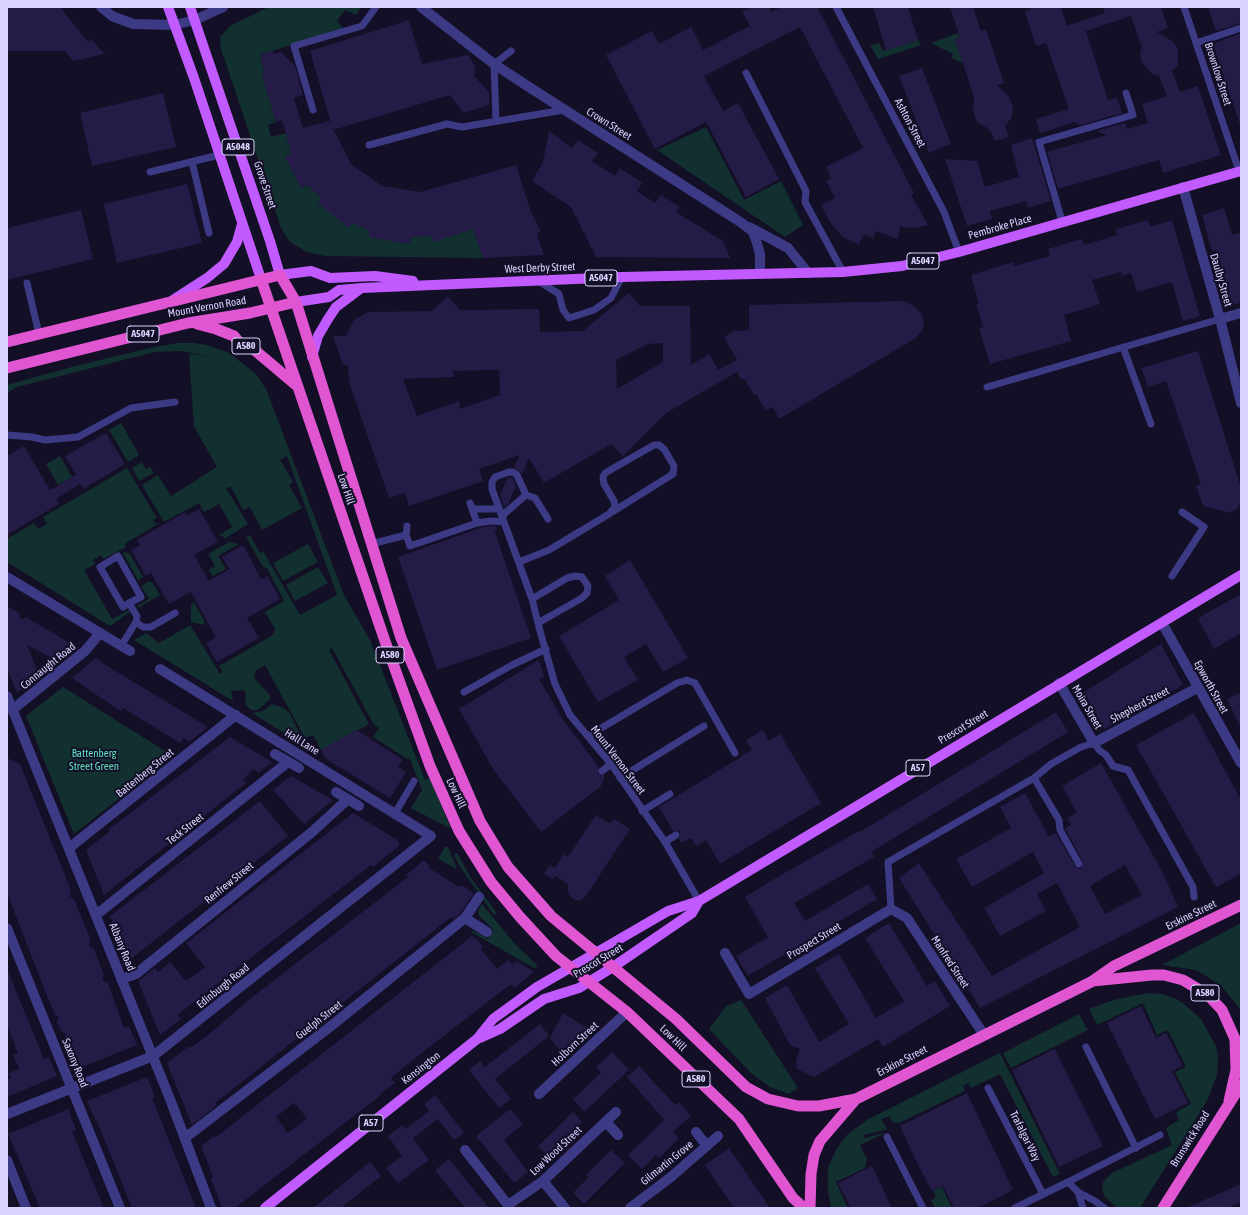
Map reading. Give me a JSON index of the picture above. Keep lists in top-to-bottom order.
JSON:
{
  "streets": {
    "highway": [
      "A5048",
      "Grove Street",
      "A5047",
      "West Derby Street",
      "Mount Vernon Road",
      "A580",
      "Low Hill",
      "Erskine Street",
      "Brunswick Road"
    ],
    "main road": [
      "Pembroke Place",
      "Prescot Street",
      "A57",
      "Kensington"
    ],
    "street": [
      "Crown Street",
      "Daulby Street",
      "Connaught Road",
      "Epworth Street",
      "Shepherd Street",
      "Moira Street",
      "Hall Lane",
      "Battenberg Street",
      "Teck Street",
      "Renfrew Street",
      "Prospect Street",
      "Albany Road",
      "Manfred Street",
      "Edinburgh Road",
      "Guelph Street",
      "Holborn Street",
      "Saxony Road",
      "Low Wood Street",
      "Gilmartin Grove"
    ],
    "lane": [
      "Brownlow Street",
      "Ashton Street",
      "Mount Vernon Street",
      "Trafalgar Way"
    ]
  },
  "crossings": [
    ["Brownlow Street", "Pembroke Place"],
    ["Ashton Street", "Pembroke Place"],
    ["Crown Street", "Pembroke Place"],
    ["Crown Street", "West Derby Street"],
    ["A5048", "West Derby Street"],
    ["A5048", "Mount Vernon Road"],
    ["A5048", "Low Hill"],
    ["Grove Street", "West Derby Street"],
    ["Grove Street", "Mount Vernon Road"],
    ["Grove Street", "Low Hill"],
    ["Pembroke Place", "West Derby Street"],
    ["Pembroke Place", "Daulby Street"],
    ["West Derby Street", "Mount Vernon Road"],
    ["West Derby Street", "Low Hill"],
    ["Mount Vernon Road", "A580"],
    ["Mount Vernon Road", "Low Hill"],
    ["A580", "Low Hill"],
    ["A580", "Erskine Street"],
    ["A580", "Brunswick Road"],
    ["Low Hill", "Prescot Street"],
    ["Low Hill", "Erskine Street"],
    ["Low Hill", "Holborn Street"],
    ["Low Hill", "Kensington"],
    ["Connaught Road", "Albany Road"],
    ["Epworth Street", "Shepherd Street"],
    ["Epworth Street", "Prescot Street"],
    ["Shepherd Street", "Moira Street"],
    ["Moira Street", "Prescot Street"],
    ["Prescot Street", "Mount Vernon Street"],
    ["Prescot Street", "Erskine Street"],
    ["Prescot Street", "Kensington"],
    ["Hall Lane", "Battenberg Street"],
    ["Hall Lane", "Teck Street"],
    ["Hall Lane", "Renfrew Street"],
    ["Hall Lane", "Edinburgh Road"],
    ["Battenberg Street", "Albany Road"],
    ["Teck Street", "Albany Road"],
    ["Renfrew Street", "Albany Road"],
    ["Erskine Street", "Manfred Street"],
    ["Erskine Street", "Kensington"],
    ["Prospect Street", "Manfred Street"],
    ["Albany Road", "Edinburgh Road"],
    ["Albany Road", "Guelph Street"],
    ["Edinburgh Road", "Saxony Road"]
  ],
  "parks": ["Battenberg Street Green"]
}
